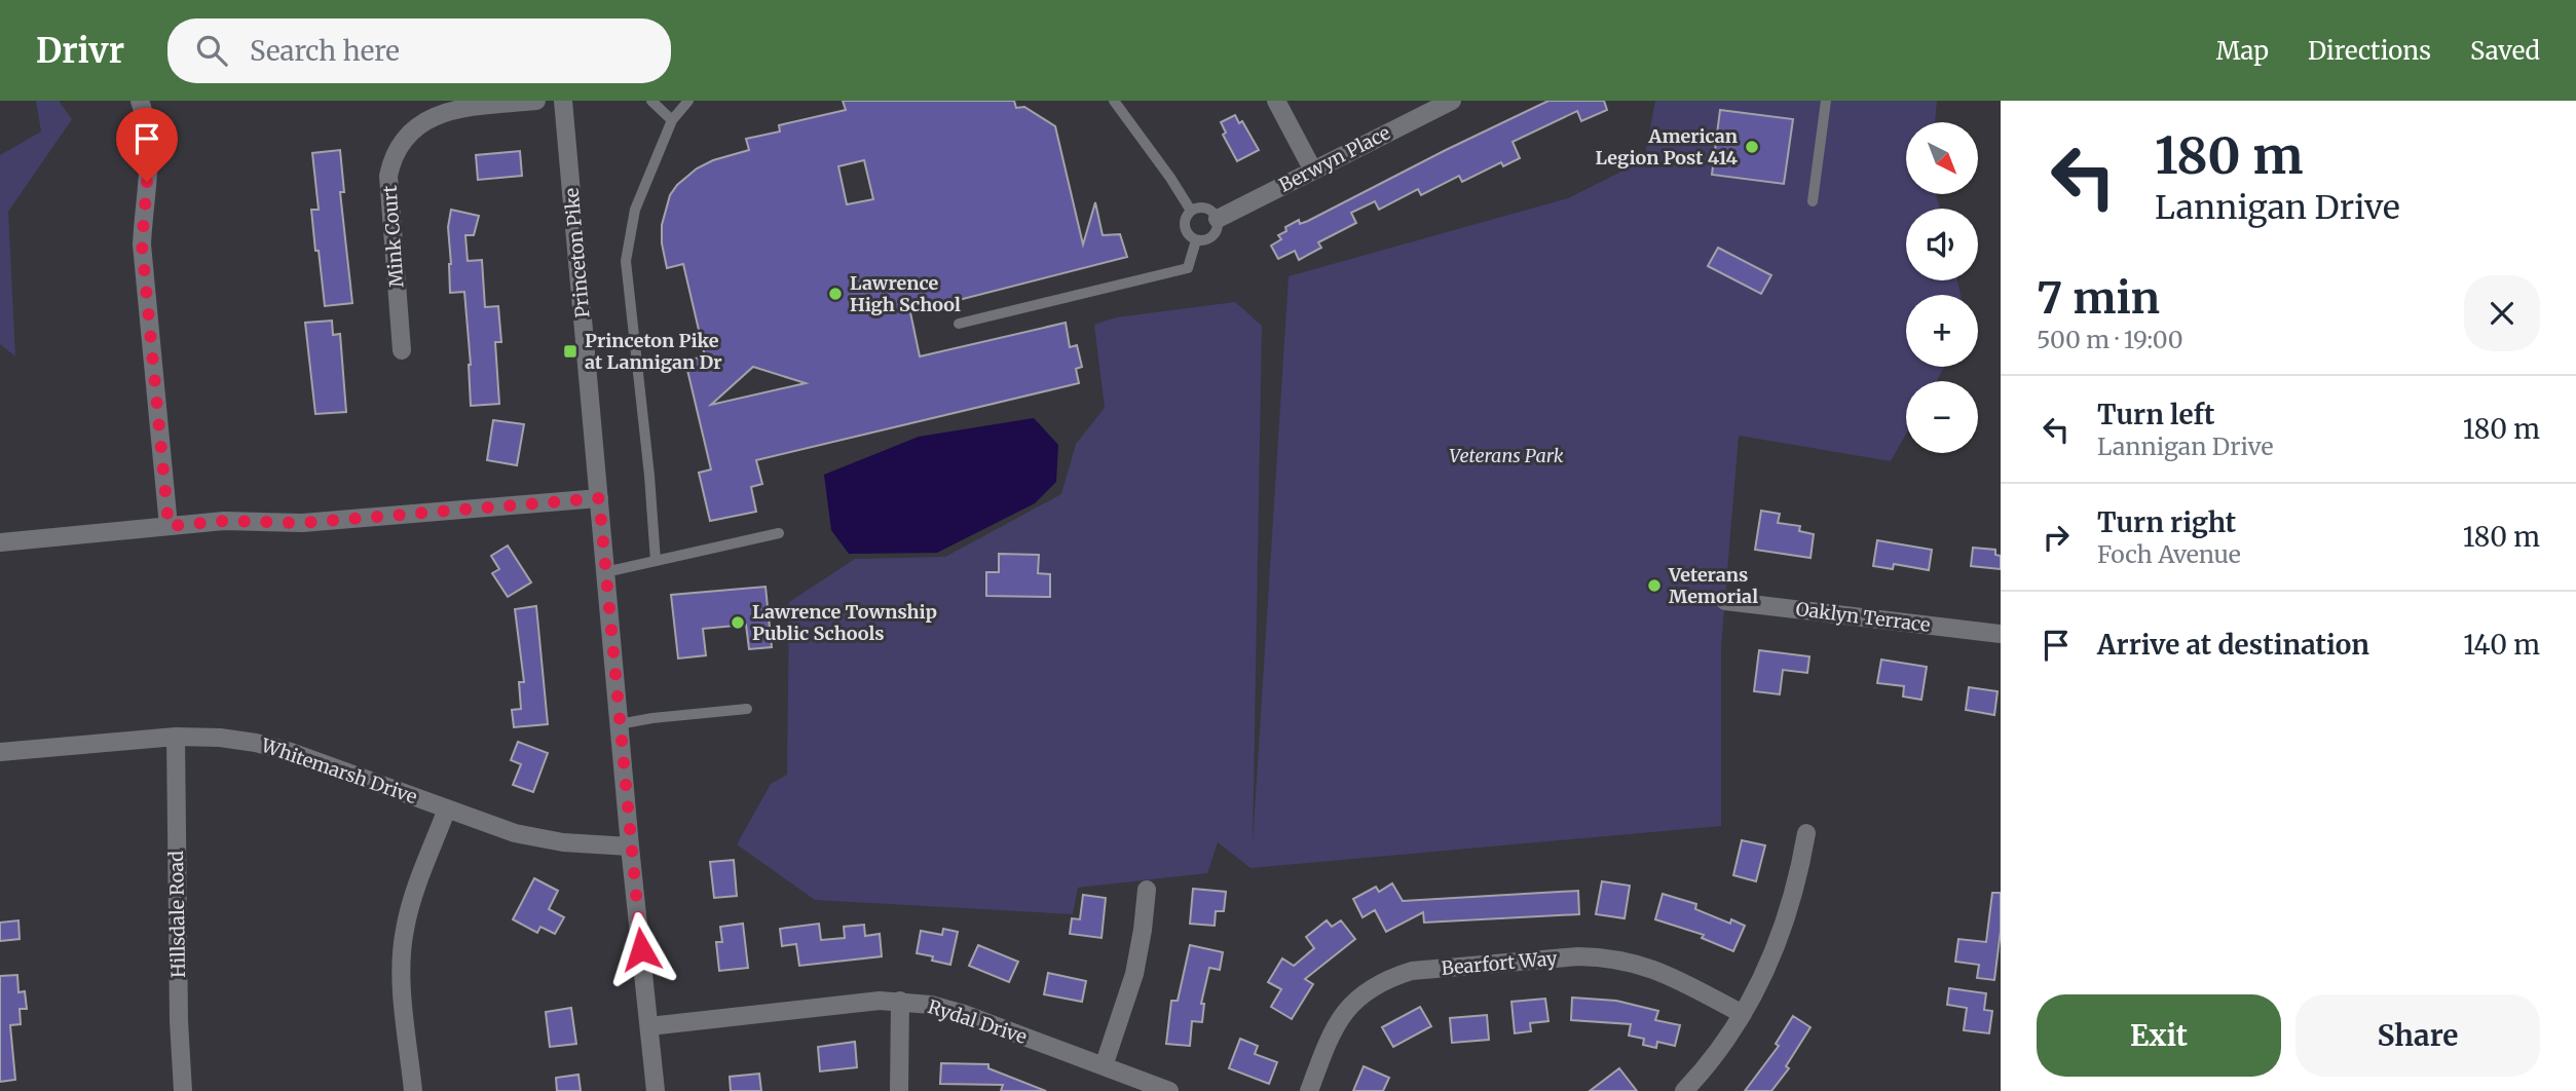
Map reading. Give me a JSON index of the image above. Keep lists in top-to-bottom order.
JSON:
{
  "streets": {
    "street": [
      "Berwyn Place",
      "Mink Court",
      "Princeton Pike",
      "Oaklyn Terrace",
      "Whitemarsh Drive",
      "Hillsdale Road",
      "Bearfort Way",
      "Rydal Drive"
    ]
  },
  "crossings": [
    ["Princeton Pike", "Whitemarsh Drive"],
    ["Princeton Pike", "Rydal Drive"],
    ["Whitemarsh Drive", "Hillsdale Road"]
  ],
  "parks": ["Veterans Park"],
  "places": {
    "other": [
      "American Legion Post 414",
      "Lawrence High School",
      "Veterans Memorial",
      "Lawrence Township Public Schools"
    ],
    "transit": ["Princeton Pike at Lannigan Dr"]
  },
  "north": "bottom right",
  "page": {
    "header": "Drivr",
    "search": "Search here",
    "nav": ["Map", "Directions", "Saved"],
    "turn": ["180 m", "Lannigan Drive"],
    "map_buttons": ["+", "−"],
    "heading": ["7 min", "500 m · 19:00"],
    "list": [
      {
        "name": "Turn left",
        "note": "Lannigan Drive",
        "value": "180 m"
      },
      {
        "name": "Turn right",
        "note": "Foch Avenue",
        "value": "180 m"
      },
      {
        "name": "Arrive at destination",
        "value": "140 m"
      }
    ],
    "buttons": ["Exit", "Share"]
  }
}
